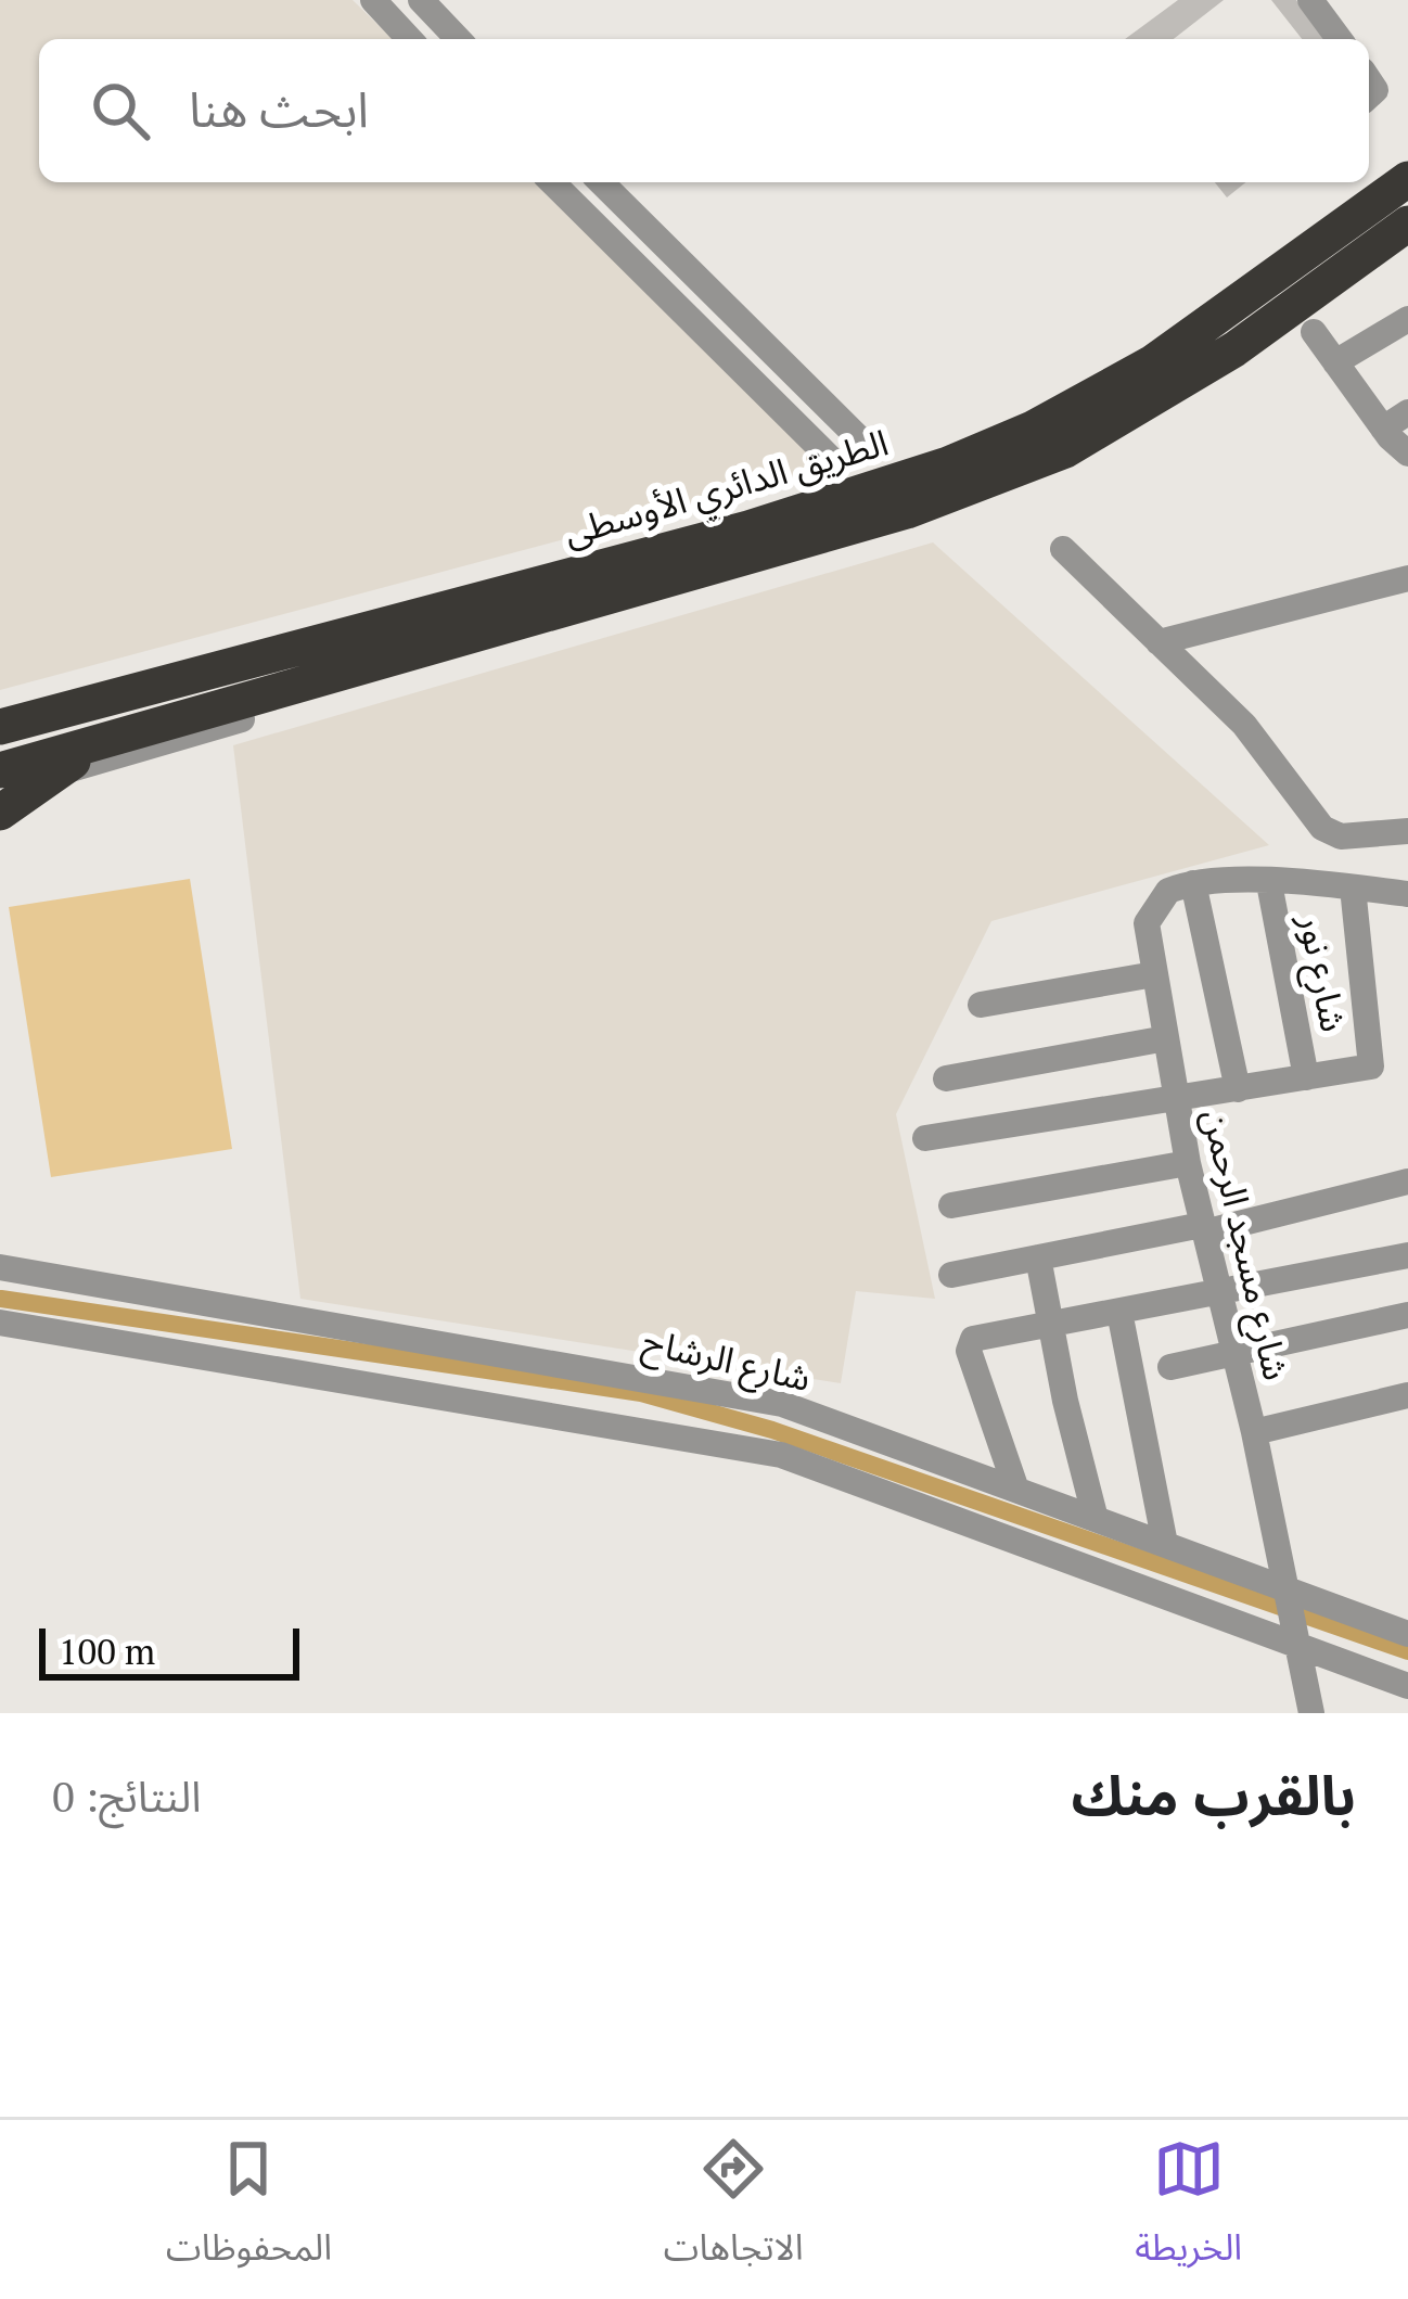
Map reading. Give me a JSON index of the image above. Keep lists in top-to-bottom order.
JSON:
{
  "streets": {
    "highway": ["الطريق الدائري الأوسطى"],
    "street": ["شارع نور", "شارع مسجد الرحمن", "شارع الرشاح"]
  },
  "crossings": [
    ["شارع مسجد الرحمن", "شارع الرشاح"]
  ],
  "scale_bar": "100 m",
  "page": {
    "search": "ابحث هنا",
    "scale": "100 m",
    "heading": ["بالقرب منك", "النتائج: 0"],
    "nav": ["الخريطة", "الاتجاهات", "المحفوظات"]
  }
}
